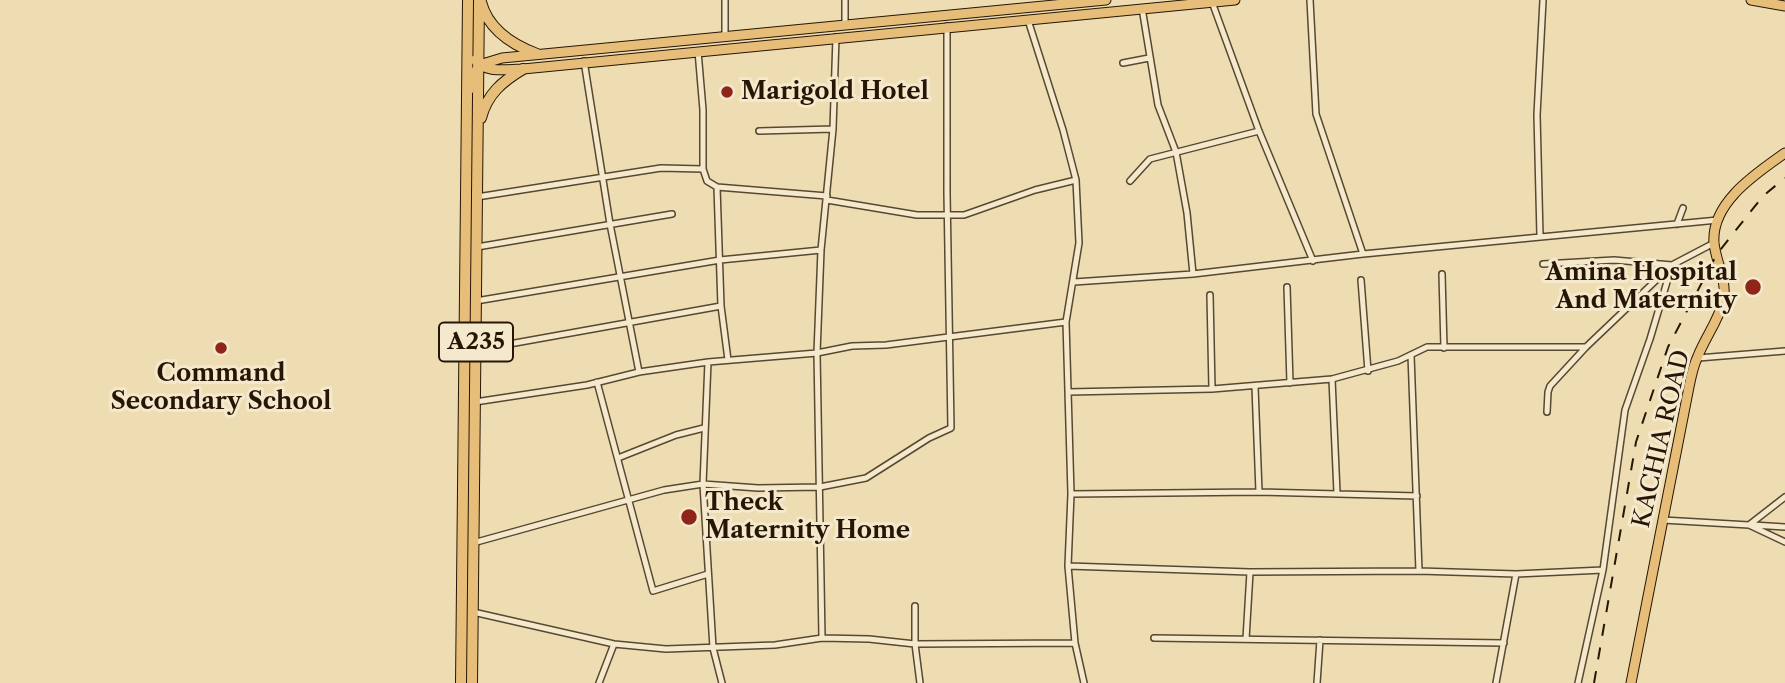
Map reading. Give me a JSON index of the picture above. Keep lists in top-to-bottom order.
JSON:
{
  "streets": {
    "highway": ["A235"],
    "main road": ["KACHIA ROAD"]
  },
  "places": [
    "Marigold Hotel",
    "Amina Hospital And Maternity",
    "Command Secondary School",
    "Theck Maternity Home"
  ]
}
